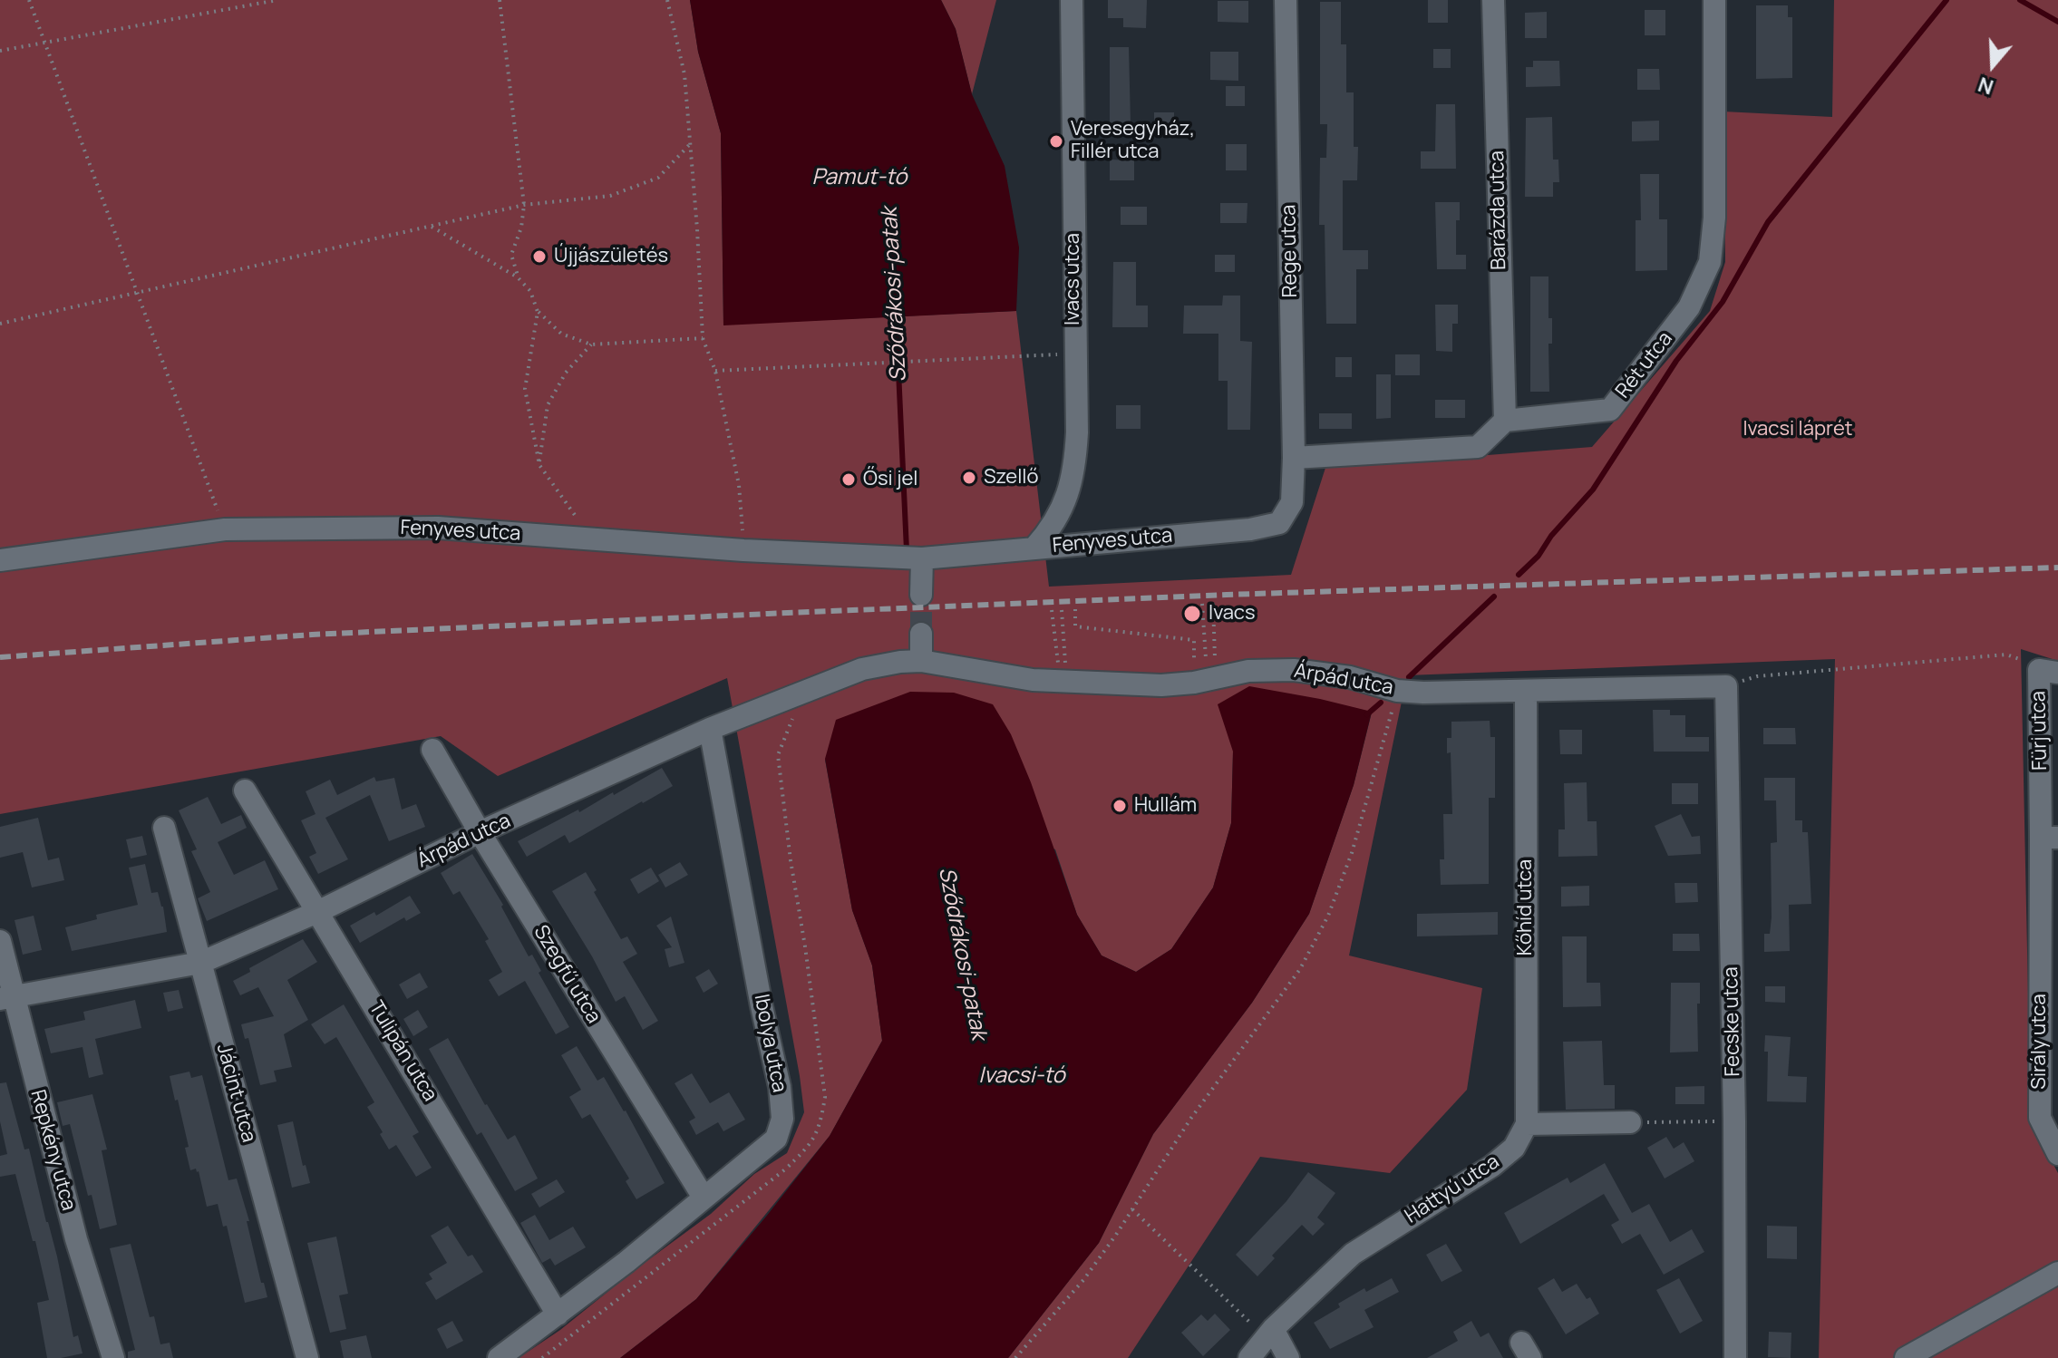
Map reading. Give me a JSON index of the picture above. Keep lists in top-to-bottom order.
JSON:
{
  "streets": {
    "street": [
      "Barázda utca",
      "Rege utca",
      "Ivacs utca",
      "Rét utca",
      "Fenyves utca",
      "Árpád utca",
      "Fürj utca",
      "Kőhíd utca",
      "Szegfű utca",
      "Fecske utca",
      "Sirály utca",
      "Ibolya utca",
      "Tulipán utca",
      "Jácint utca",
      "Repkény utca",
      "Hattyú utca"
    ]
  },
  "crossings": [
    ["Barázda utca", "Rét utca"],
    ["Rege utca", "Fenyves utca"],
    ["Ivacs utca", "Fenyves utca"],
    ["Árpád utca", "Kőhíd utca"],
    ["Árpád utca", "Szegfű utca"],
    ["Árpád utca", "Fecske utca"],
    ["Árpád utca", "Ibolya utca"],
    ["Árpád utca", "Tulipán utca"],
    ["Árpád utca", "Jácint utca"],
    ["Árpád utca", "Repkény utca"],
    ["Fürj utca", "Sirály utca"],
    ["Kőhíd utca", "Hattyú utca"],
    ["Szegfű utca", "Ibolya utca"],
    ["Ibolya utca", "Tulipán utca"]
  ],
  "water": ["Pamut-tó", "Sződrákosi-patak", "Ivacsi-tó"],
  "parks": ["Ivacsi láprét"],
  "places": [
    "Veresegyház, Fillér utca",
    "Újjászületés",
    "Szellő",
    "Ősi jel",
    "Ivacs",
    "Hullám"
  ],
  "north": "bottom"
}
